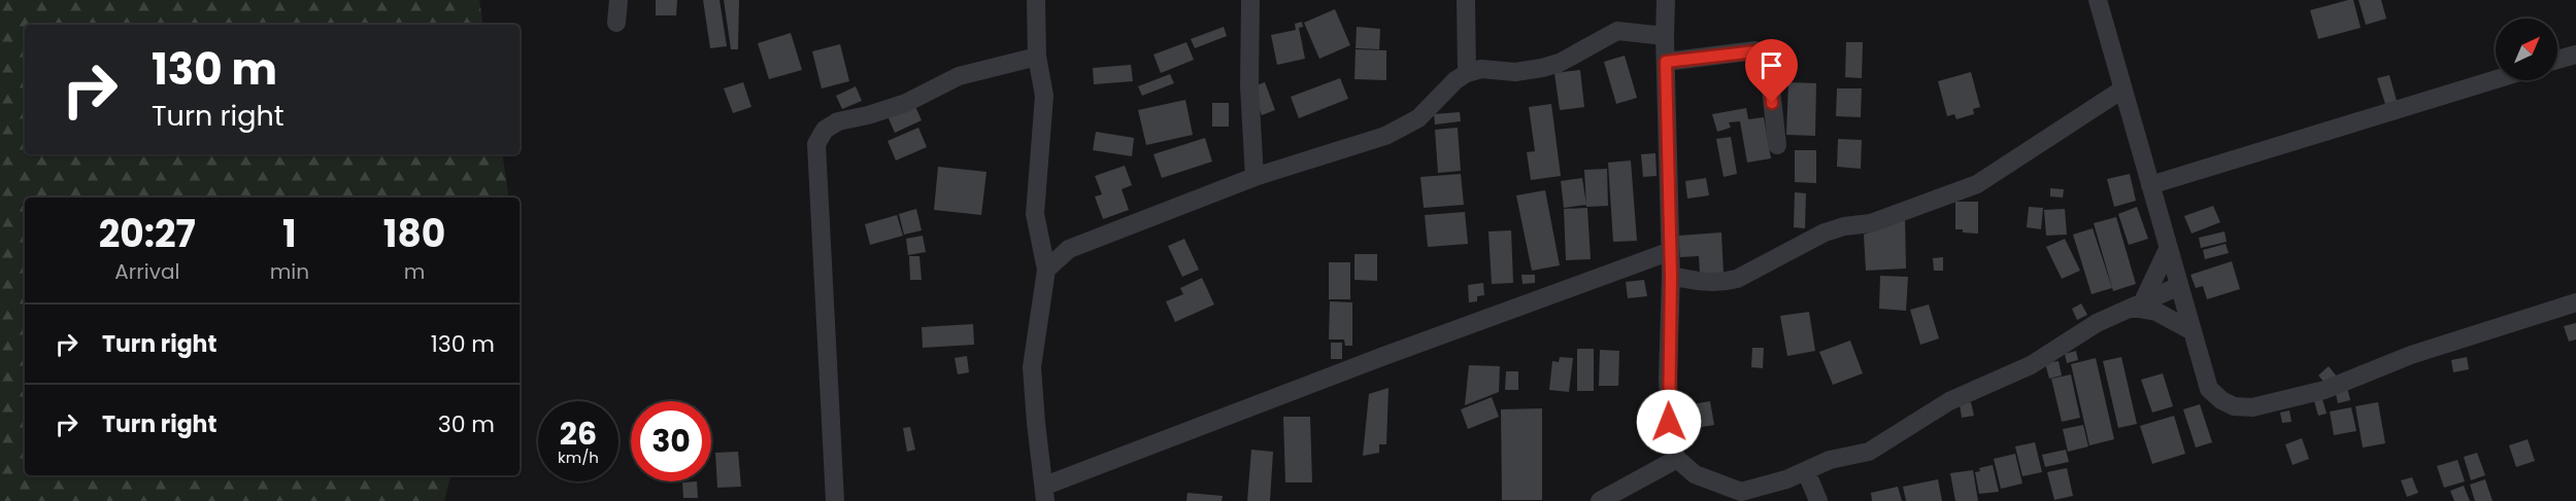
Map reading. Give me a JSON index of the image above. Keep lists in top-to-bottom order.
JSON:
{
  "north": "top right",
  "page": {
    "turn": ["130 m", "Turn right"],
    "eta": [
      "20:27",
      "Arrival",
      "1",
      "min",
      "180",
      "m"
    ],
    "list": [
      {
        "name": "Turn right",
        "value": "130 m"
      },
      {
        "name": "Turn right",
        "value": "30 m"
      }
    ],
    "speed": "26 km/h",
    "limit": "30"
  }
}
